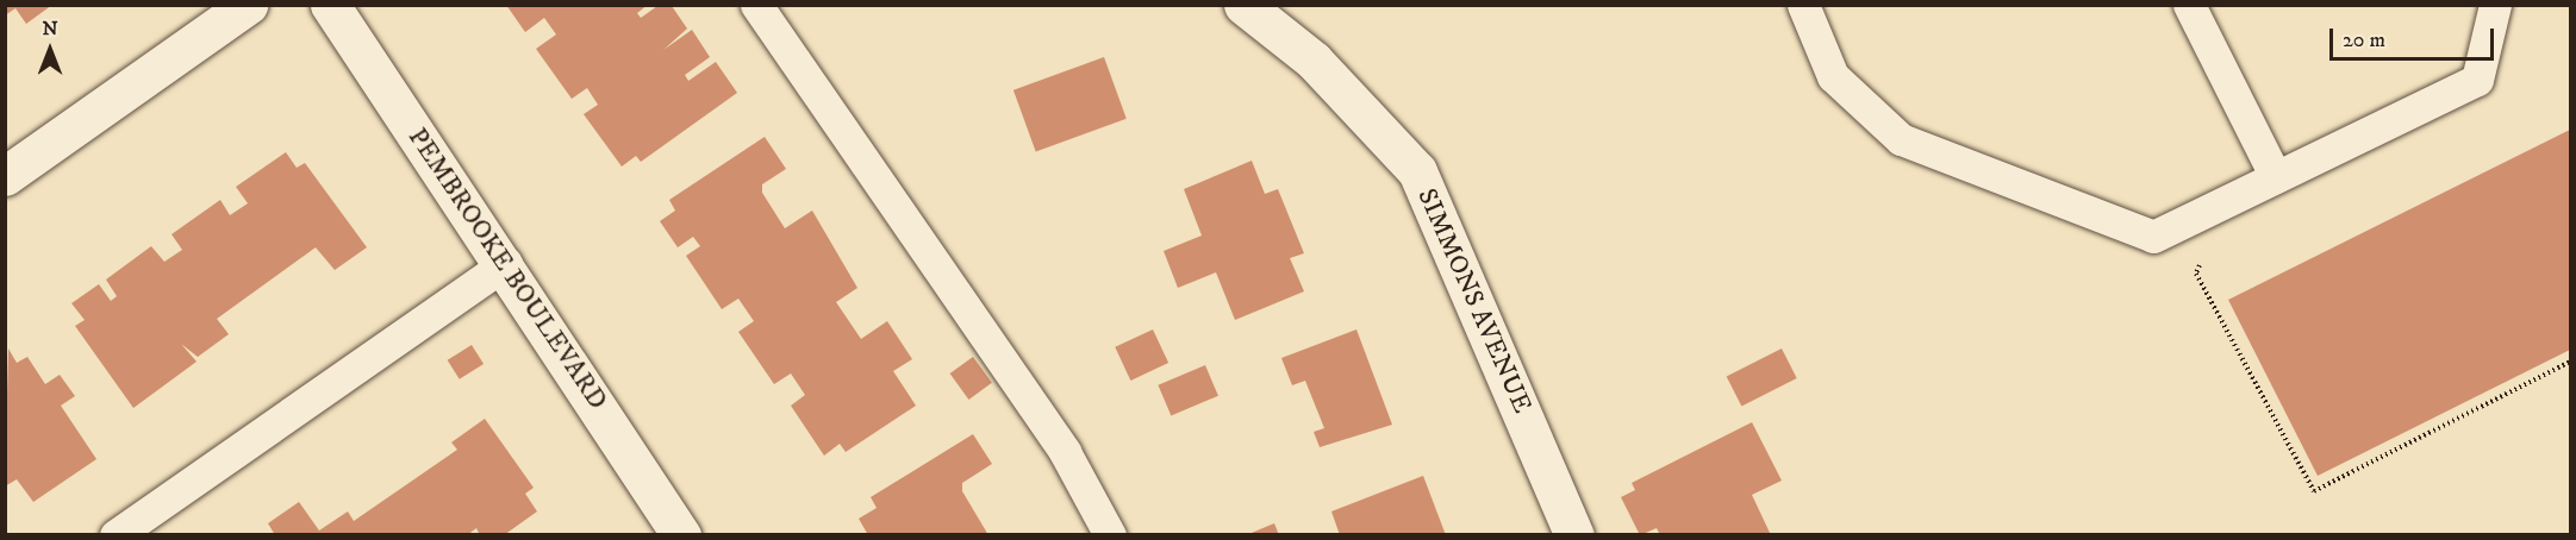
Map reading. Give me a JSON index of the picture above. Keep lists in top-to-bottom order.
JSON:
{
  "streets": {
    "street": ["PEMBROOKE BOULEVARD", "SIMMONS AVENUE"]
  },
  "scale_bar": "20 m",
  "north": "top"
}
